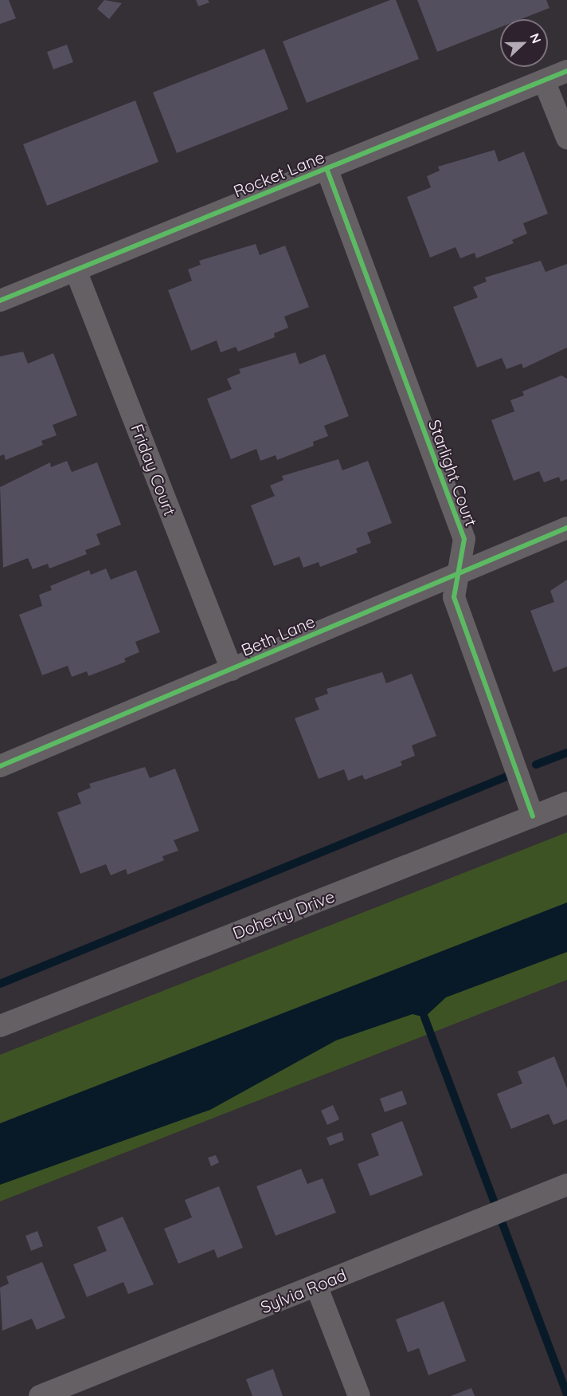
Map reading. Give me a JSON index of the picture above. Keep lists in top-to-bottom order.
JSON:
{
  "streets": {
    "street": [
      "Rocket Lane",
      "Friday Court",
      "Starlight Court",
      "Beth Lane",
      "Doherty Drive",
      "Sylvia Road"
    ]
  },
  "crossings": [
    ["Rocket Lane", "Friday Court"],
    ["Rocket Lane", "Starlight Court"],
    ["Friday Court", "Beth Lane"],
    ["Starlight Court", "Beth Lane"],
    ["Starlight Court", "Doherty Drive"]
  ],
  "north": "right"
}
